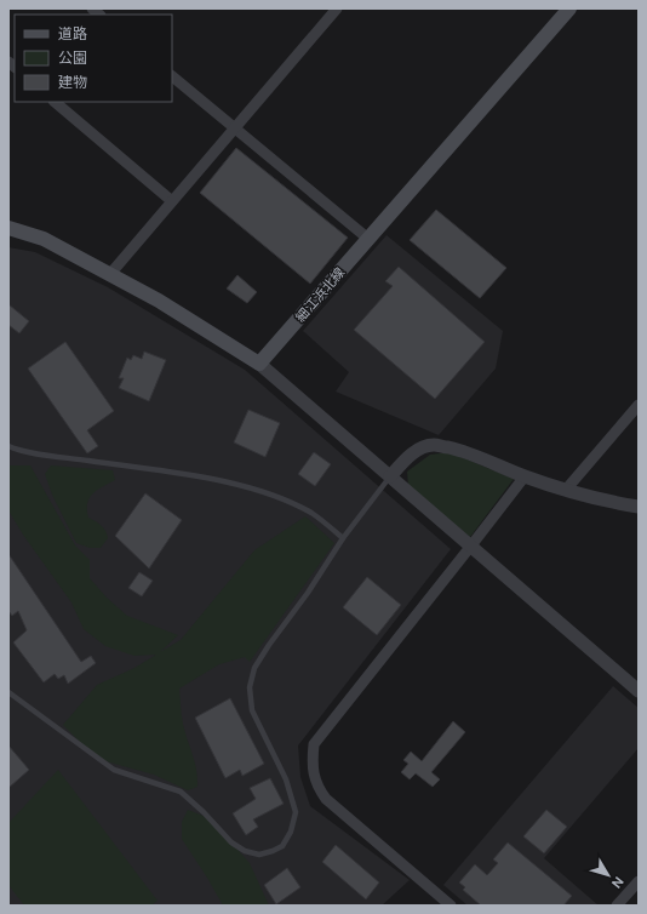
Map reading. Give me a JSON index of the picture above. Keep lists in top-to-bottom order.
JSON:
{
  "streets": {
    "main road": ["細江浜北線"]
  },
  "legend": ["道路", "公園", "建物"],
  "north": "bottom right"
}
